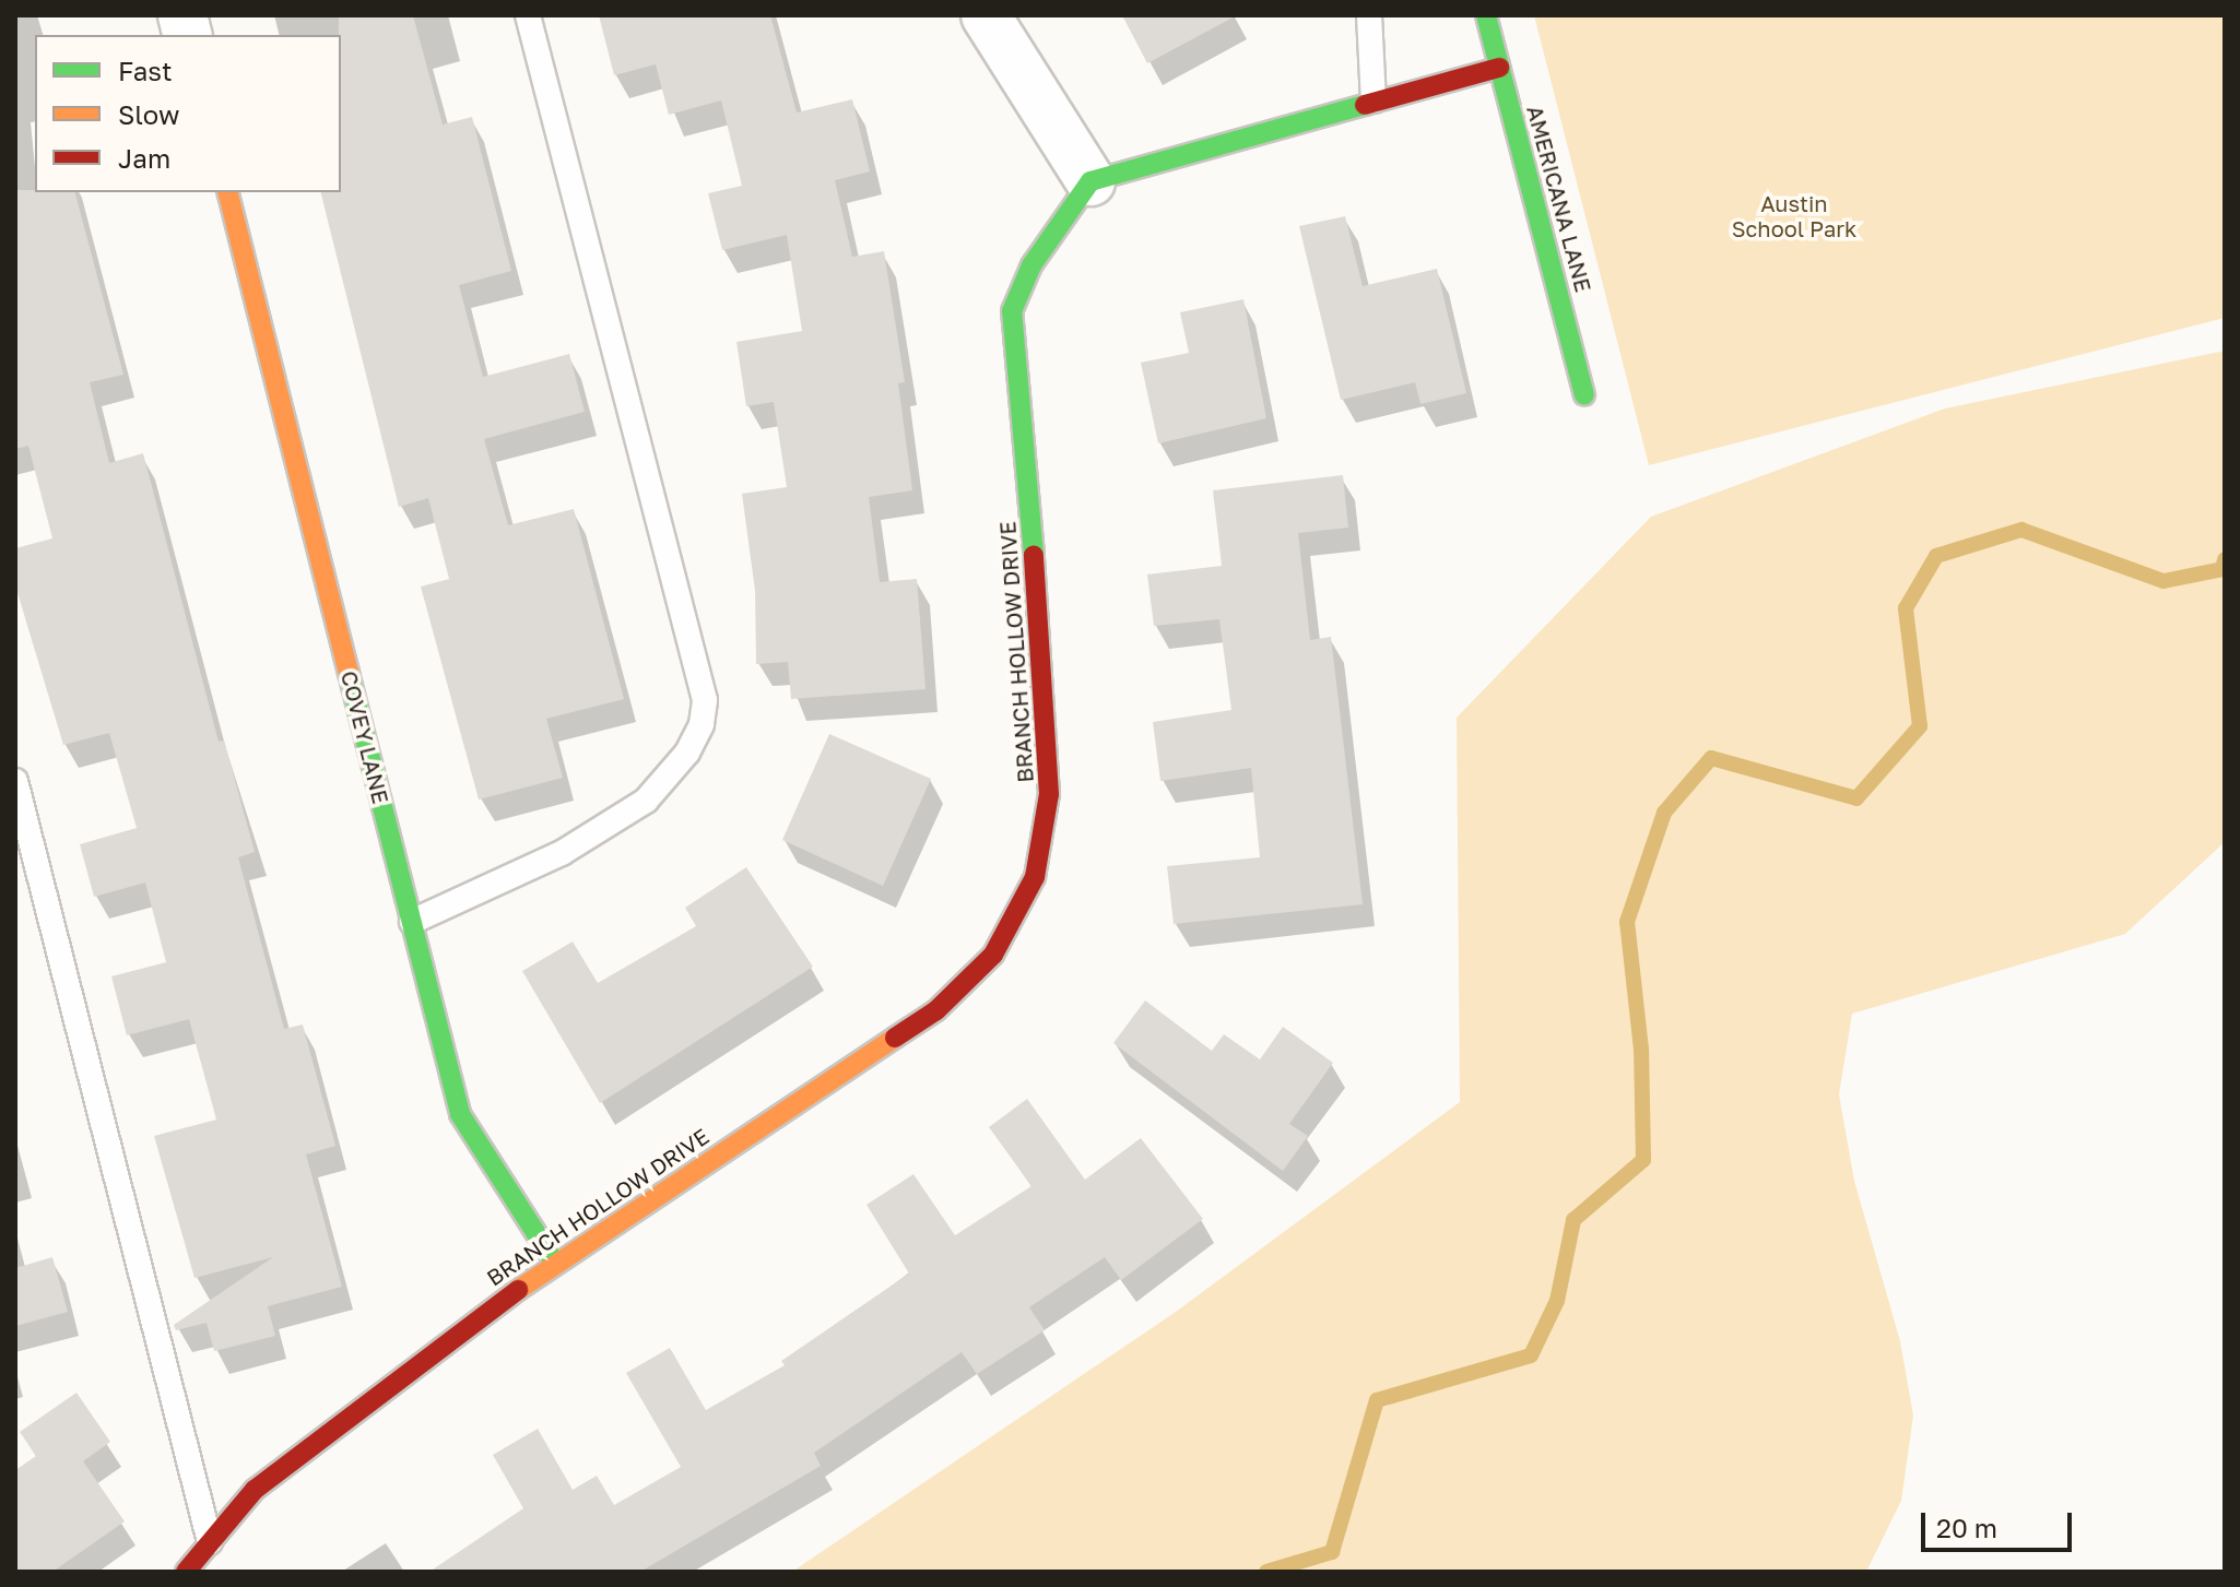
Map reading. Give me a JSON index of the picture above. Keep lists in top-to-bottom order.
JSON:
{
  "streets": {
    "street": ["AMERICANA LANE", "BRANCH HOLLOW DRIVE", "COVEY LANE"]
  },
  "crossings": [
    ["BRANCH HOLLOW DRIVE", "COVEY LANE"]
  ],
  "parks": ["Austin School Park"],
  "legend": ["Fast", "Slow", "Jam"],
  "scale_bar": "20 m"
}
